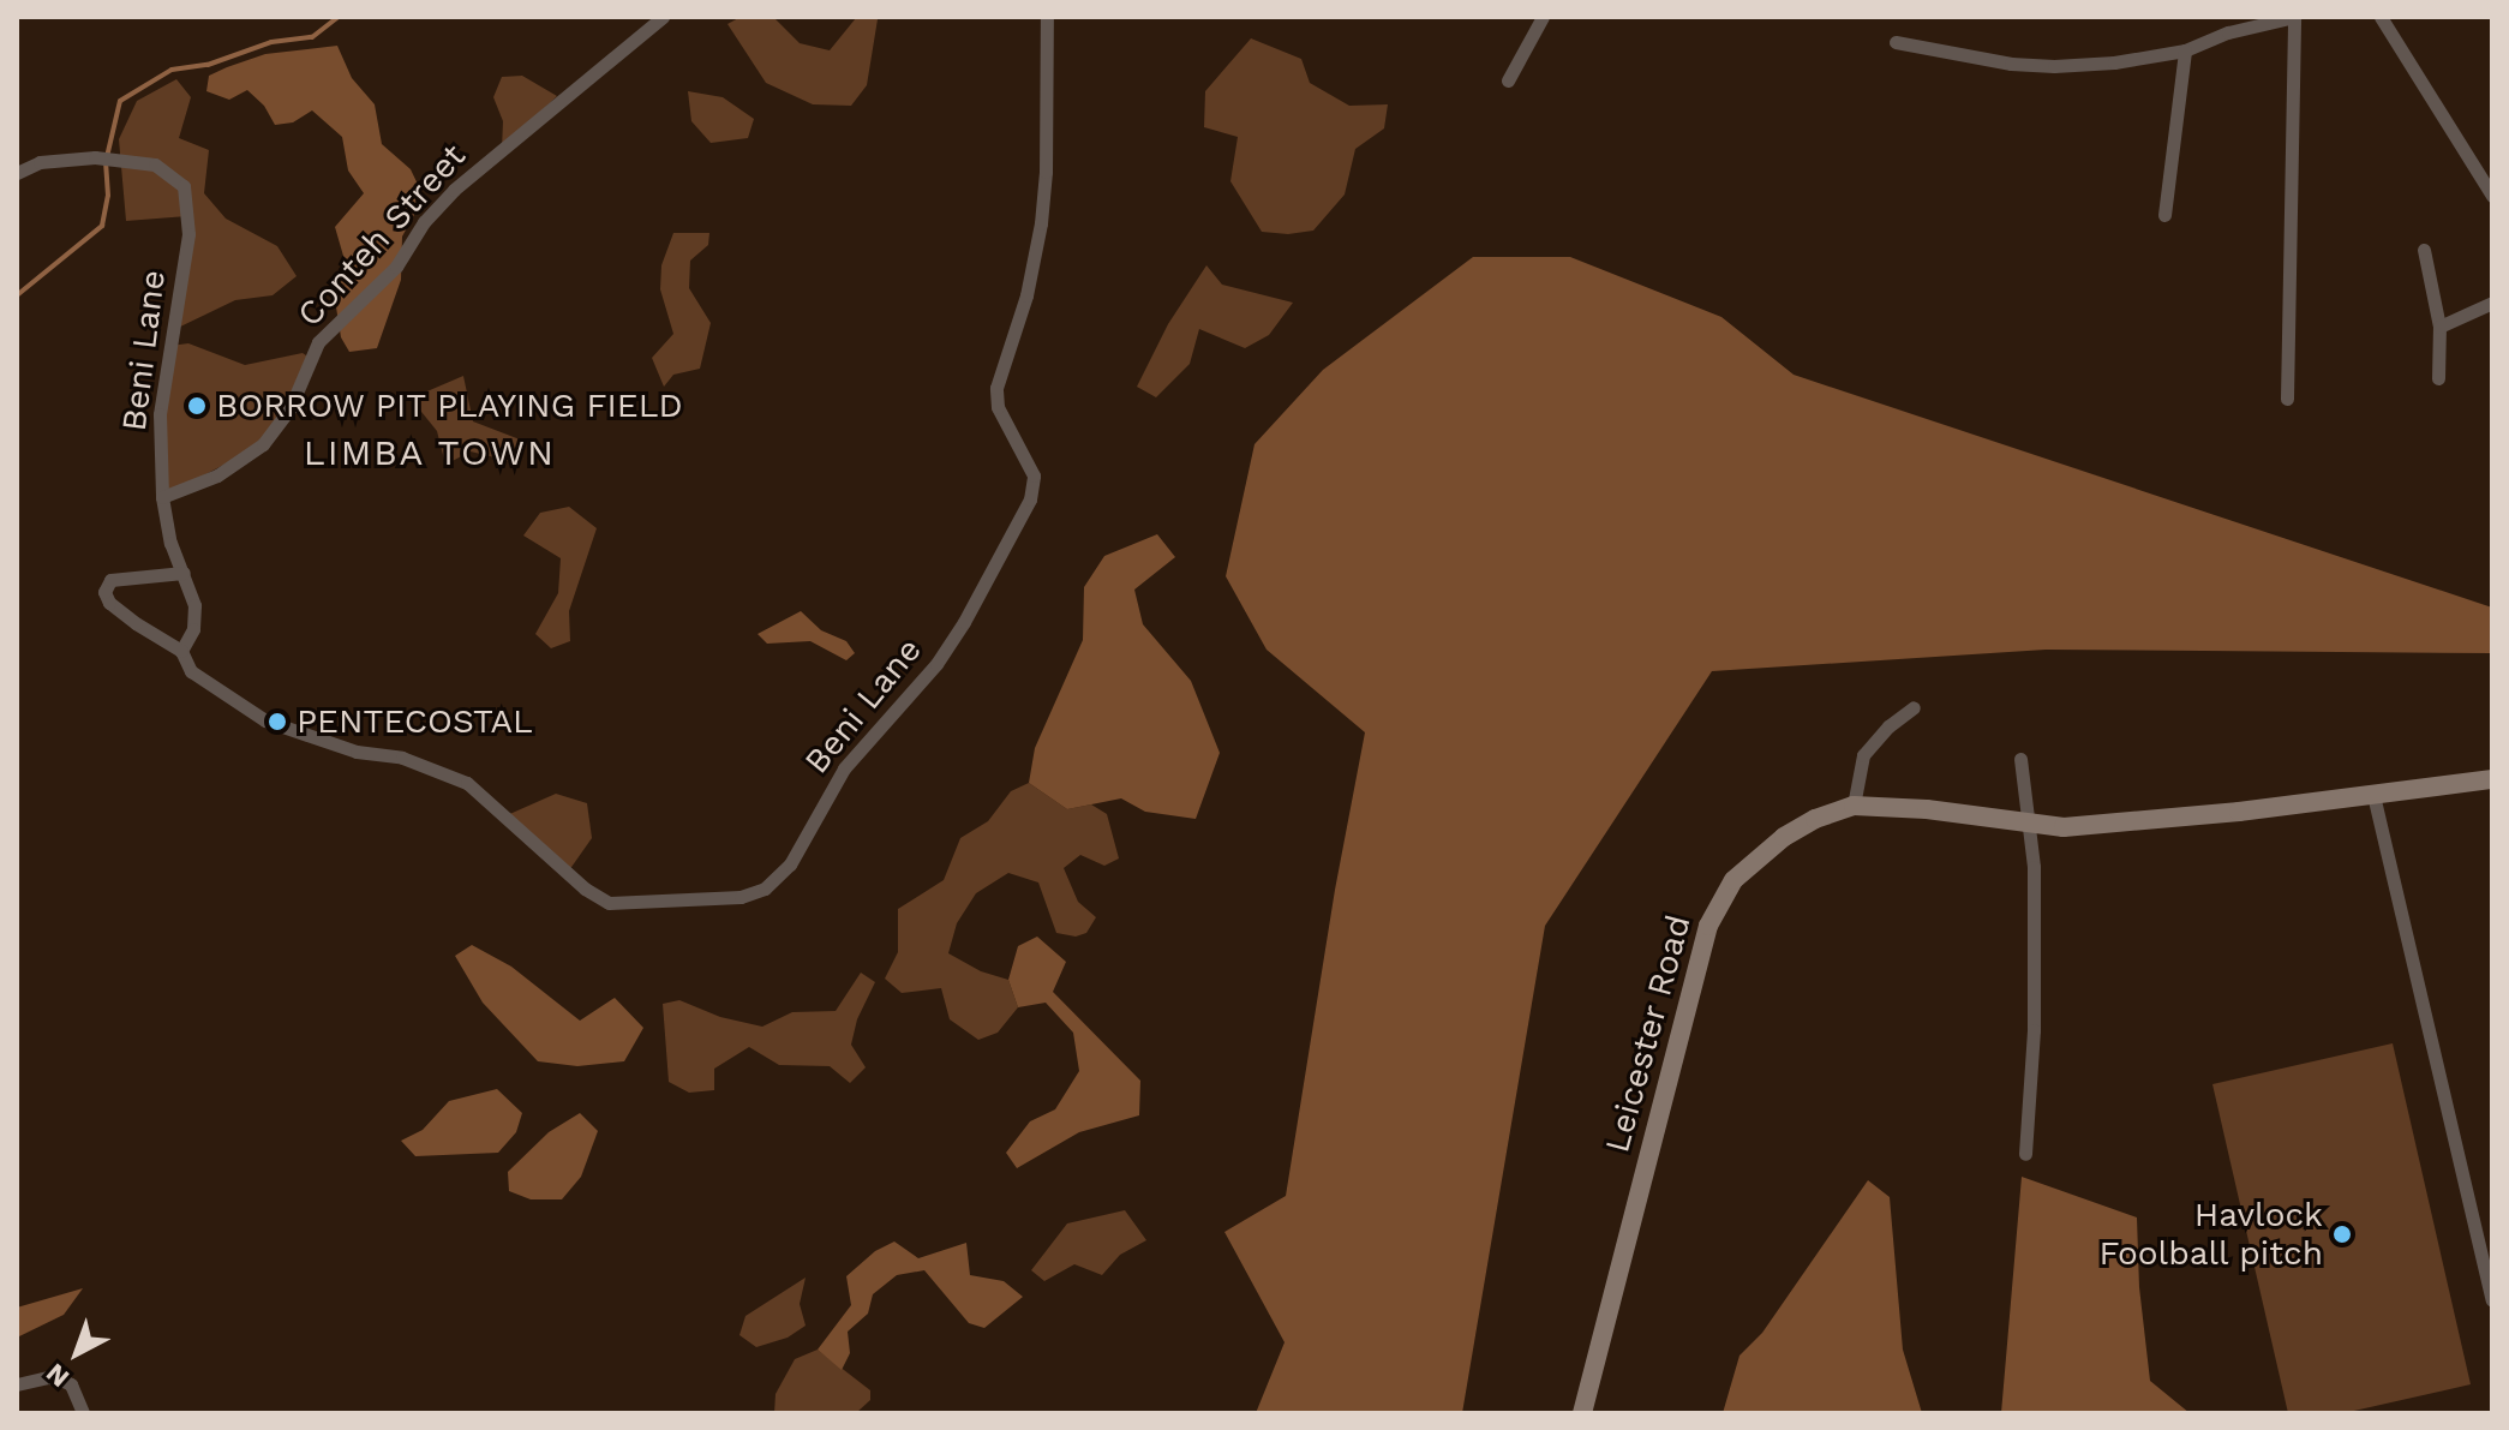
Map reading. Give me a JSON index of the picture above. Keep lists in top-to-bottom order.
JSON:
{
  "streets": {
    "street": ["Conteh Street", "Beni Lane", "Leicester Road"]
  },
  "crossings": [
    ["Conteh Street", "Beni Lane"]
  ],
  "districts": ["LIMBA TOWN"],
  "places": ["BORROW PIT PLAYING FIELD", "PENTECOSTAL", "Havlock Foolball pitch"],
  "north": "bottom left"
}
